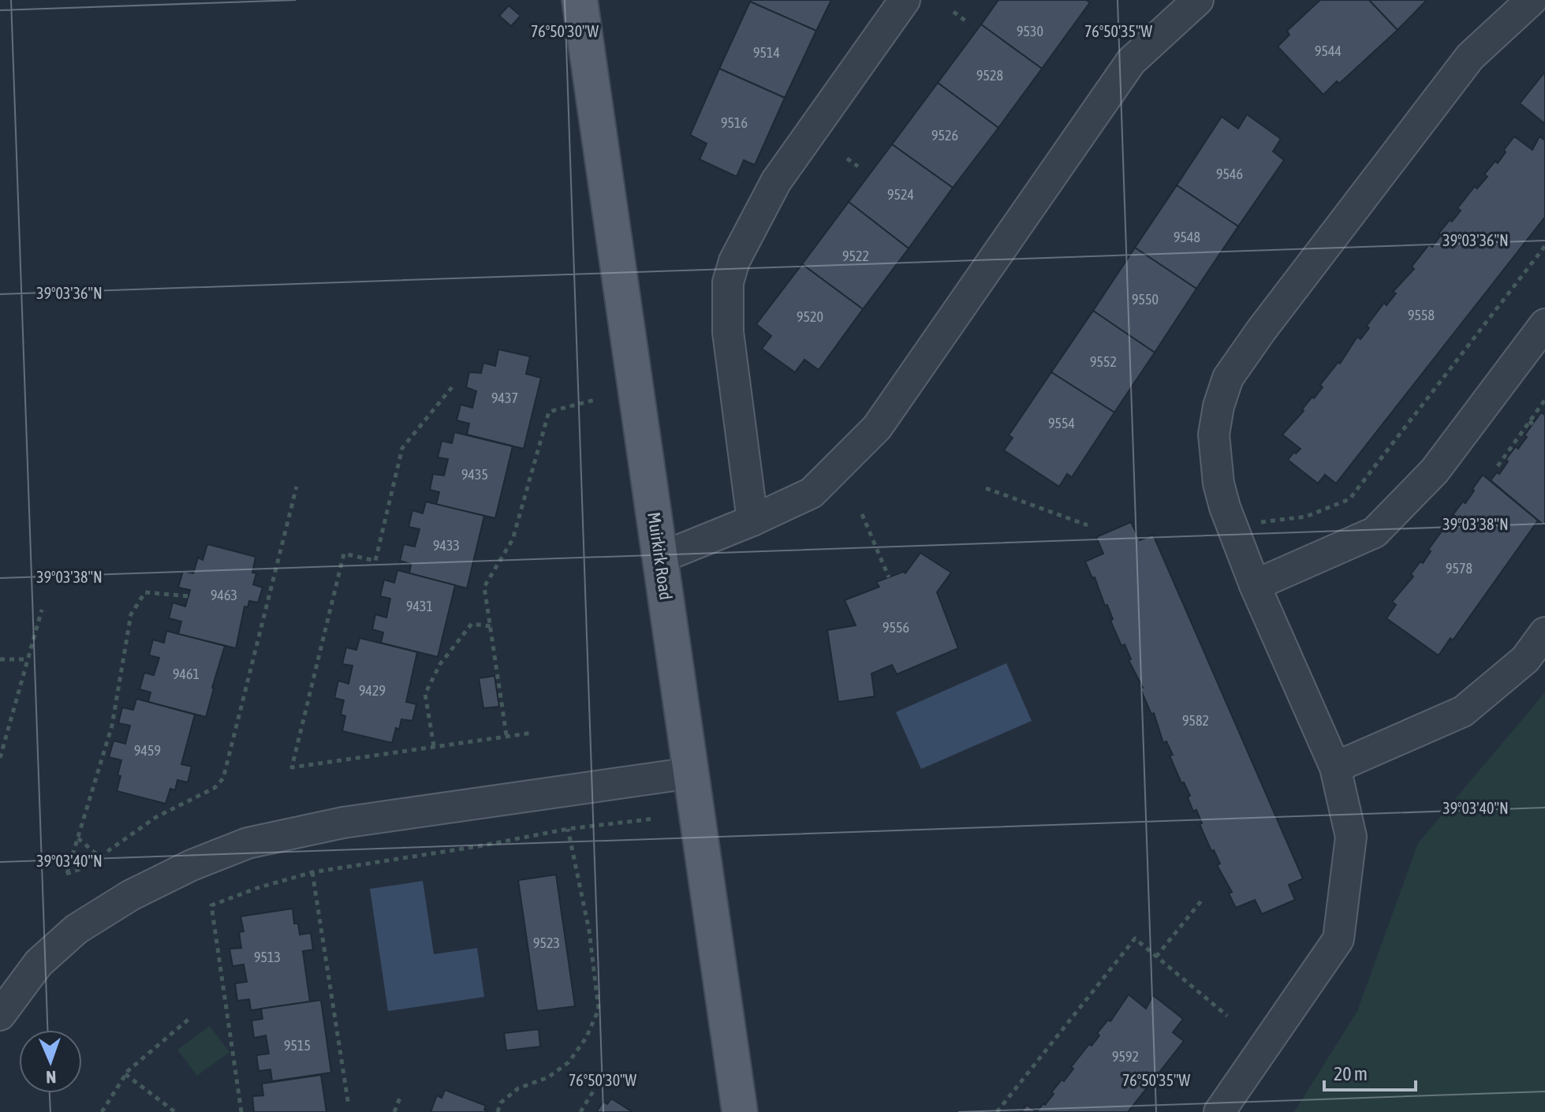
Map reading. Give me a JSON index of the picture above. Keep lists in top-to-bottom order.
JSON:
{
  "streets": {
    "main road": ["Muirkirk Road"]
  },
  "house_numbers": [
    "9530",
    "9544",
    "9514",
    "9528",
    "9516",
    "9526",
    "9546",
    "9524",
    "9548",
    "9522",
    "9550",
    "9558",
    "9520",
    "9552",
    "9437",
    "9554",
    "9435",
    "9433",
    "9578",
    "9463",
    "9431",
    "9556",
    "9461",
    "9429",
    "9582",
    "9459",
    "9523",
    "9513",
    "9515",
    "9592"
  ],
  "scale_bar": "20 m",
  "north": "bottom",
  "coordinates": [
    "76°50'30\"W",
    "76°50'35\"W",
    "39°03'36\"N",
    "39°03'38\"N",
    "39°03'40\"N"
  ]
}
